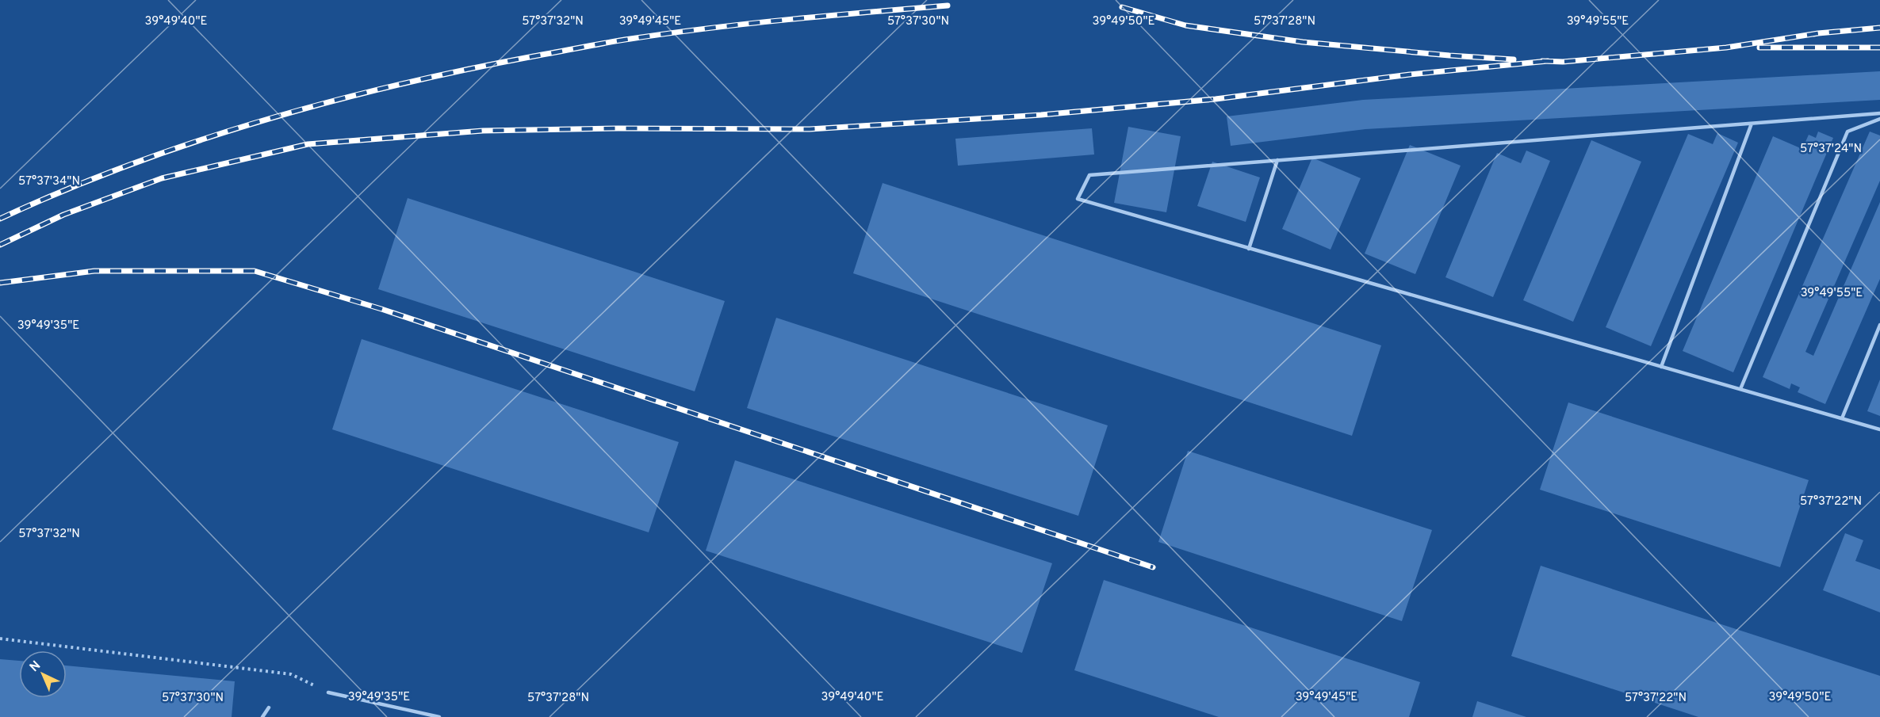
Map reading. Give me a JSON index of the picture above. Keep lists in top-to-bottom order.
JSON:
{
  "north": "top left",
  "coordinates": [
    "57°37'32\"N",
    "57°37'30\"N",
    "57°37'28\"N",
    "39°49'45\"E",
    "39°49'40\"E",
    "39°49'50\"E",
    "39°49'55\"E",
    "57°37'24\"N",
    "57°37'34\"N",
    "39°49'35\"E",
    "57°37'22\"N"
  ]
}
